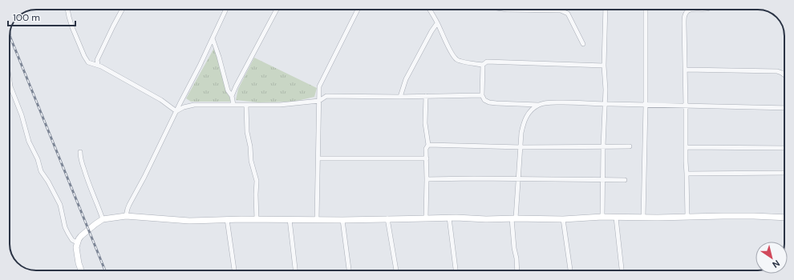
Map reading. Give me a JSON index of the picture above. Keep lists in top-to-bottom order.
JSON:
{
  "scale_bar": "100 m",
  "north": "bottom right"
}
